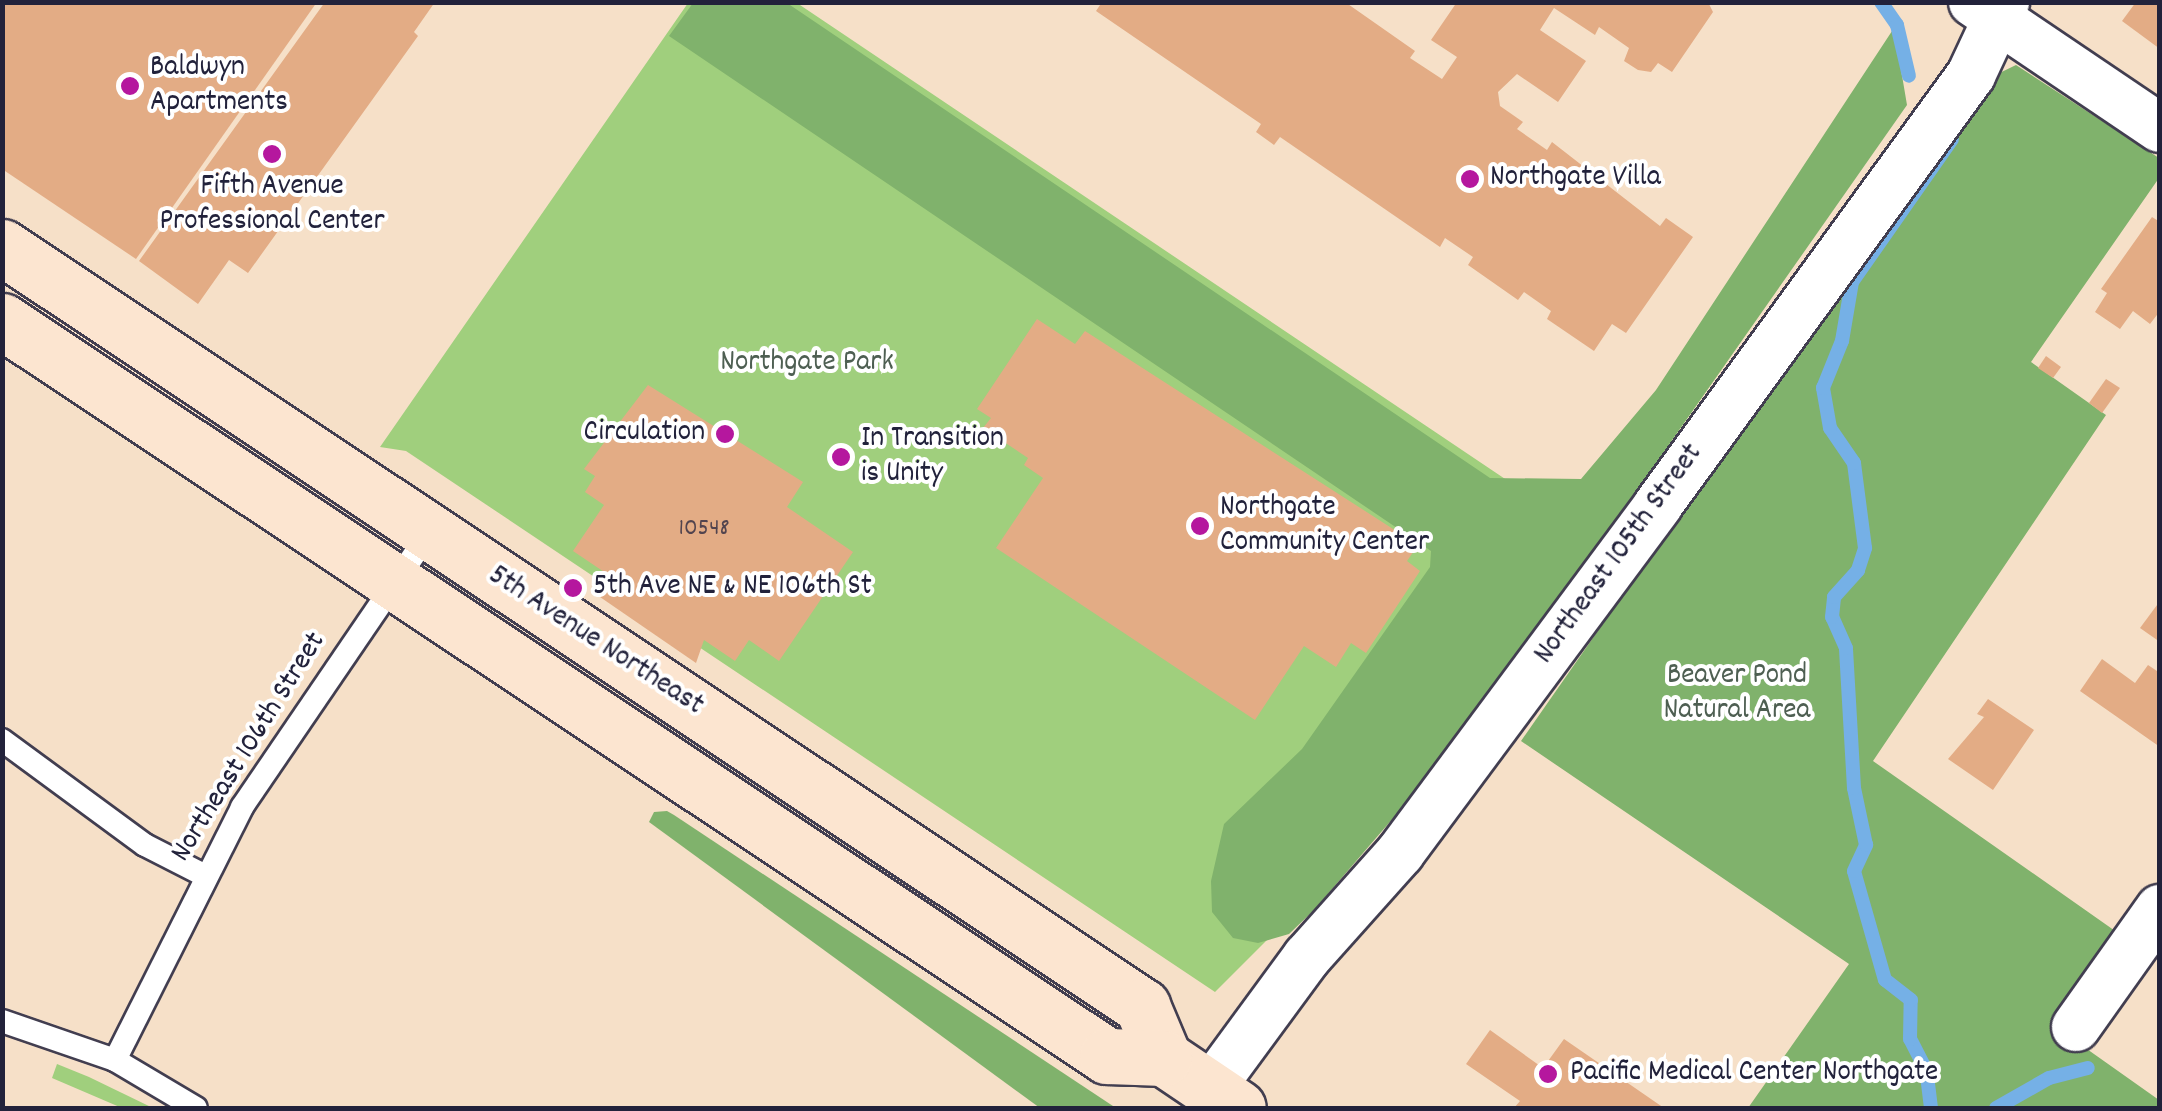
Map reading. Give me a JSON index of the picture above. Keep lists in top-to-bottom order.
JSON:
{
  "streets": {
    "main road": ["5th Avenue Northeast"],
    "street": ["Northeast 105th Street"],
    "lane": ["Northeast 106th Street"]
  },
  "crossings": [
    ["5th Avenue Northeast", "Northeast 106th Street"]
  ],
  "parks": ["Northgate Park", "Beaver Pond Natural Area"],
  "places": [
    "Baldwyn Apartments",
    "Fifth Avenue Professional Center",
    "Northgate Villa",
    "Circulation",
    "In Transition is Unity",
    "Northgate Community Center",
    "5th Ave NE & NE 106th St",
    "Pacific Medical Center Northgate"
  ],
  "house_numbers": ["10548"]
}
